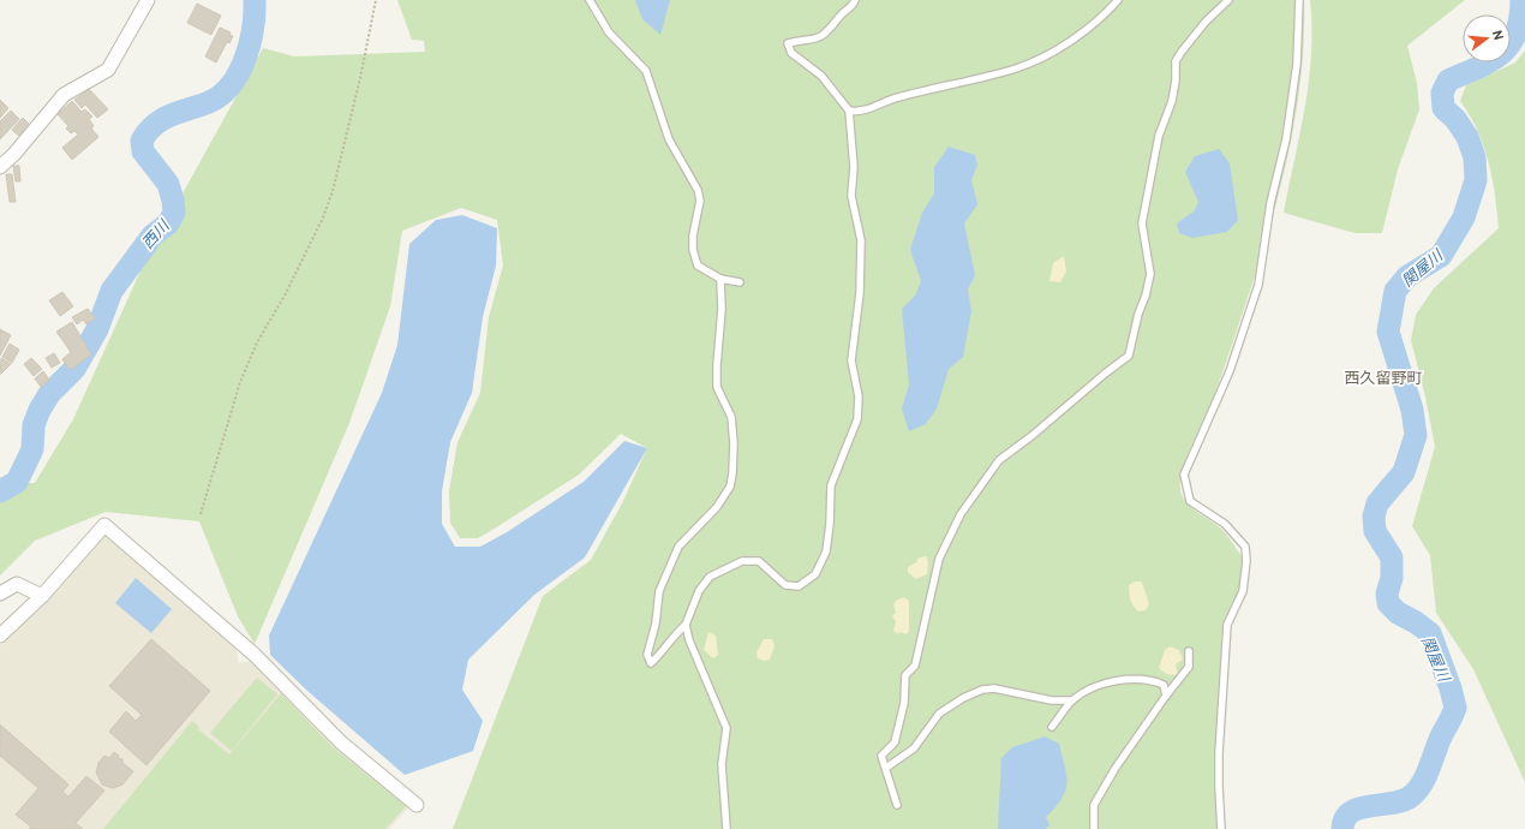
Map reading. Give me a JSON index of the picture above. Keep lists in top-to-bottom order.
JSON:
{
  "districts": ["西久留野町"],
  "water": ["西川", "関屋川"],
  "north": "right"
}
